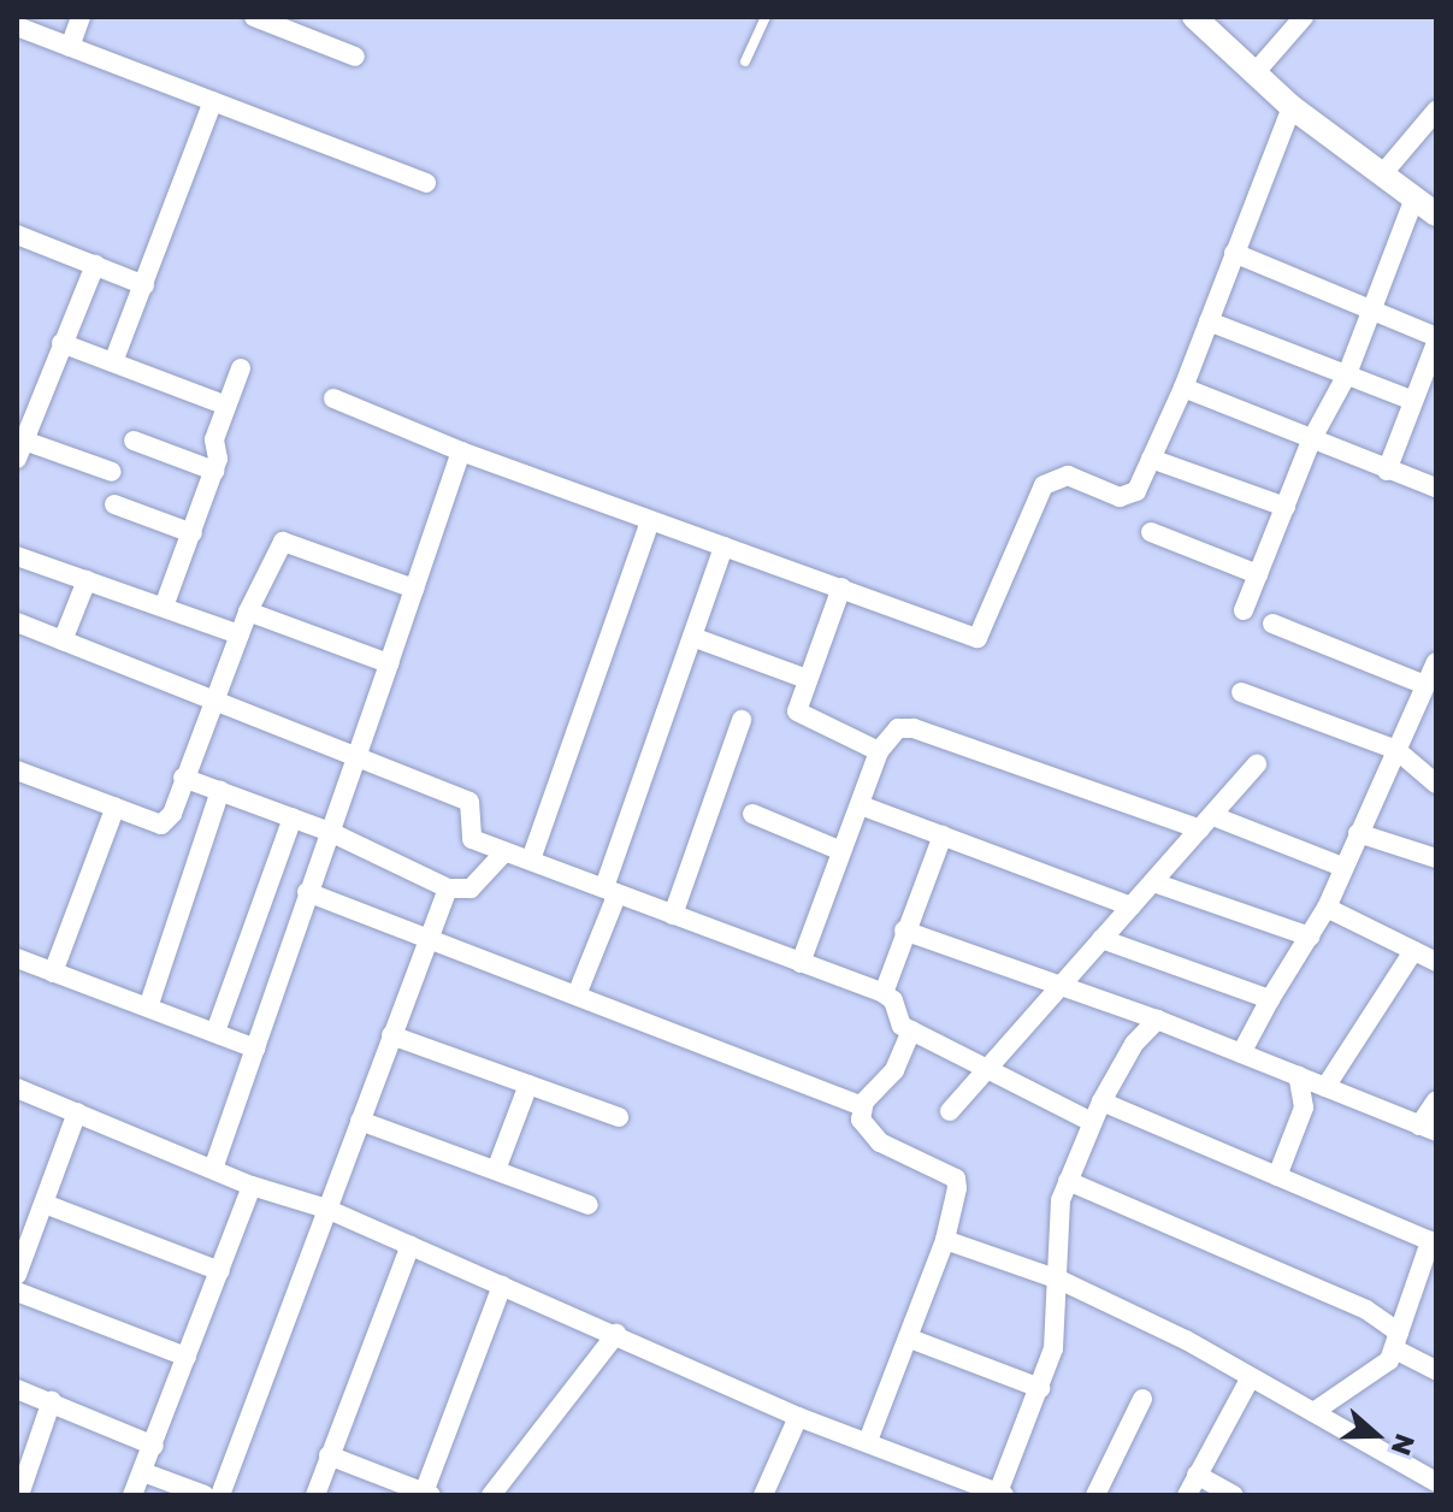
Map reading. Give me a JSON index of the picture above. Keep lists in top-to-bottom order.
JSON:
{
  "north": "right"
}
